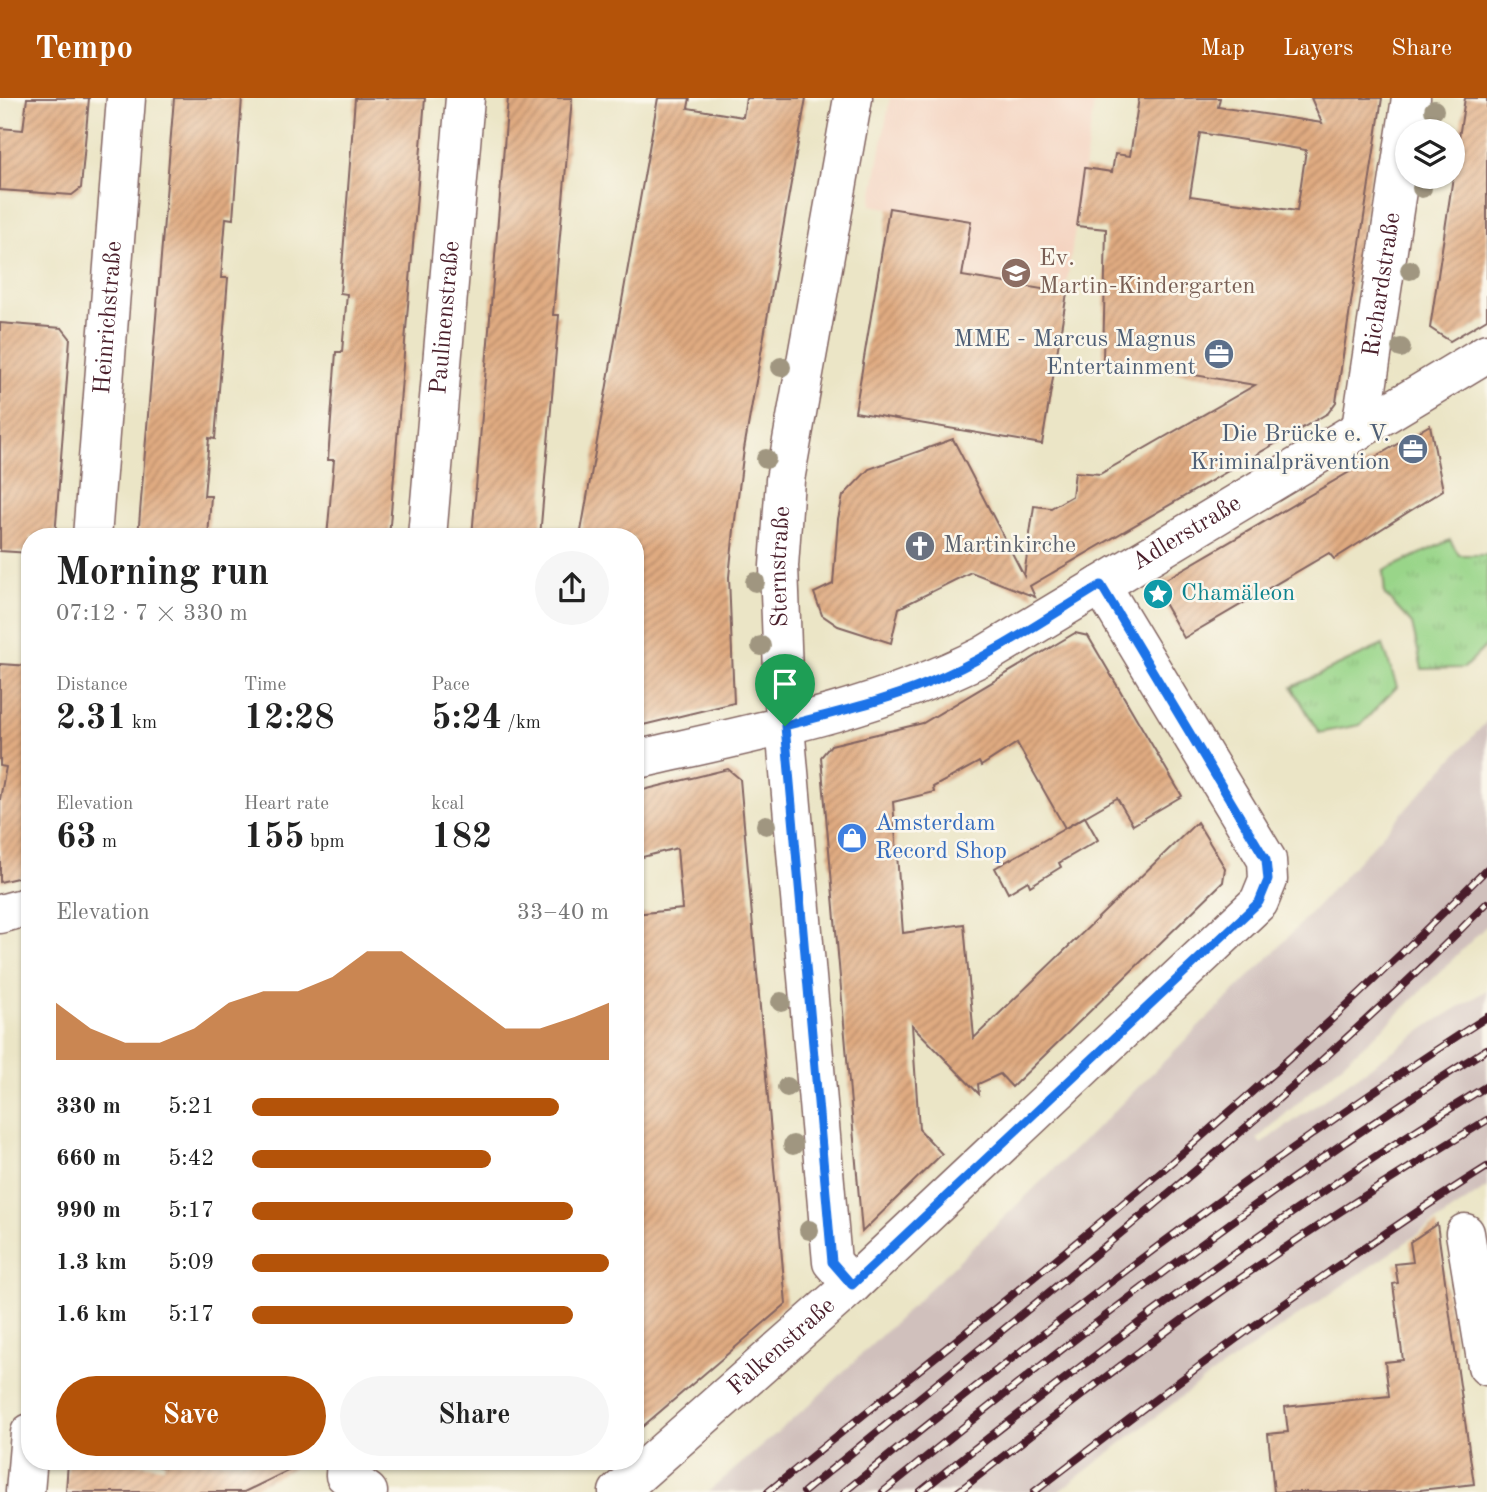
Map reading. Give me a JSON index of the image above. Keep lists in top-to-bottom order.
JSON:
{
  "streets": {
    "street": [
      "Richardstraße",
      "Heinrichstraße",
      "Paulinenstraße",
      "Adlerstraße",
      "Sternstraße",
      "Falkenstraße"
    ]
  },
  "crossings": [
    ["Richardstraße", "Adlerstraße"],
    ["Adlerstraße", "Sternstraße"],
    ["Adlerstraße", "Falkenstraße"],
    ["Sternstraße", "Falkenstraße"]
  ],
  "places": {
    "school or university": ["Ev. Martin-Kindergarten"],
    "office": ["MME - Marcus Magnus Entertainment", "Die Brücke e. V. Kriminalprävention"],
    "church": ["Martinkirche"],
    "place": ["Chamäleon"],
    "shop": ["Amsterdam Record Shop"]
  },
  "page": {
    "header": "Tempo",
    "nav": ["Map", "Layers", "Share"],
    "heading": ["Morning run", "07:12 · 7 × 330 m"],
    "stats": [
      ["Distance", "2.31 km"],
      ["Time", "12:28"],
      ["Pace", "5:24 /km"],
      ["Elevation", "63 m"],
      ["Heart rate", "155 bpm"],
      ["kcal", "182"]
    ],
    "chart": ["Elevation", "33–40 m"],
    "list": [
      {
        "name": "330 m",
        "note": "5:21"
      },
      {
        "name": "660 m",
        "note": "5:42"
      },
      {
        "name": "990 m",
        "note": "5:17"
      },
      {
        "name": "1.3 km",
        "note": "5:09"
      },
      {
        "name": "1.6 km",
        "note": "5:17"
      }
    ],
    "buttons": ["Save", "Share"]
  }
}
